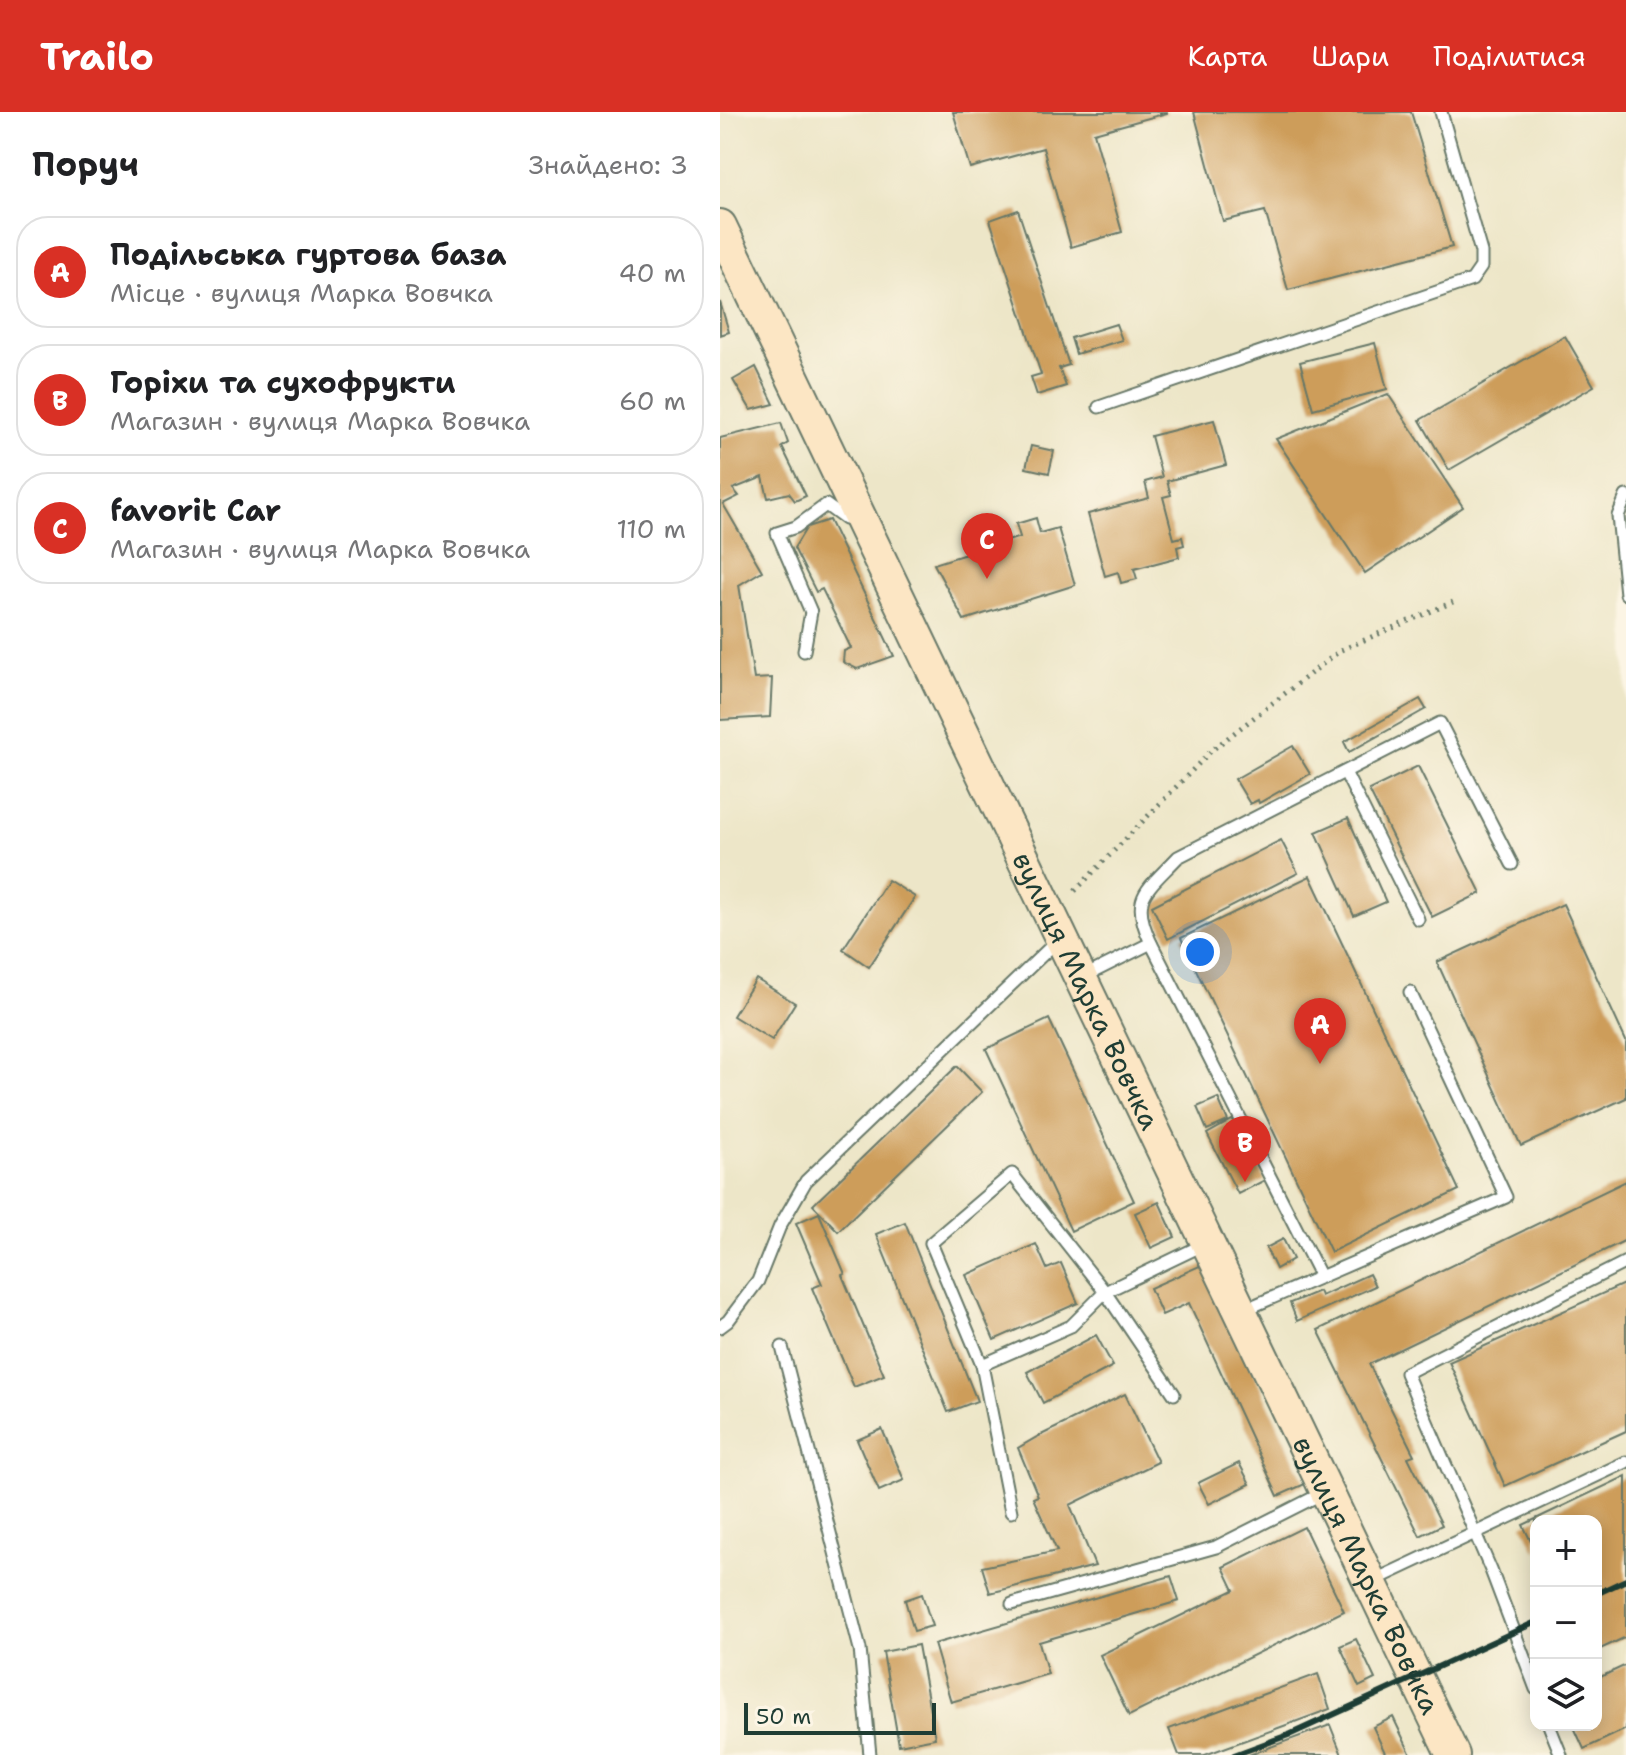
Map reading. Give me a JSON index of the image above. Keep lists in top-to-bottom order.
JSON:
{
  "streets": {
    "main road": ["вулиця Марка Вовчка"]
  },
  "scale_bar": "50 m",
  "page": {
    "header": "Trailo",
    "nav": ["Карта", "Шари", "Поділитися"],
    "heading": ["Поруч", "Знайдено: 3"],
    "list": [
      {
        "mark": "A",
        "name": "Подільська гуртова база",
        "note": "Місце · вулиця Марка Вовчка",
        "value": "40 m"
      },
      {
        "mark": "B",
        "name": "Горіхи та сухофрукти",
        "note": "Магазин · вулиця Марка Вовчка",
        "value": "60 m"
      },
      {
        "mark": "C",
        "name": "favorit Car",
        "note": "Магазин · вулиця Марка Вовчка",
        "value": "110 m"
      }
    ],
    "pins": ["C", "A", "B"],
    "map_buttons": ["+", "−"],
    "scale": "50 m"
  }
}
